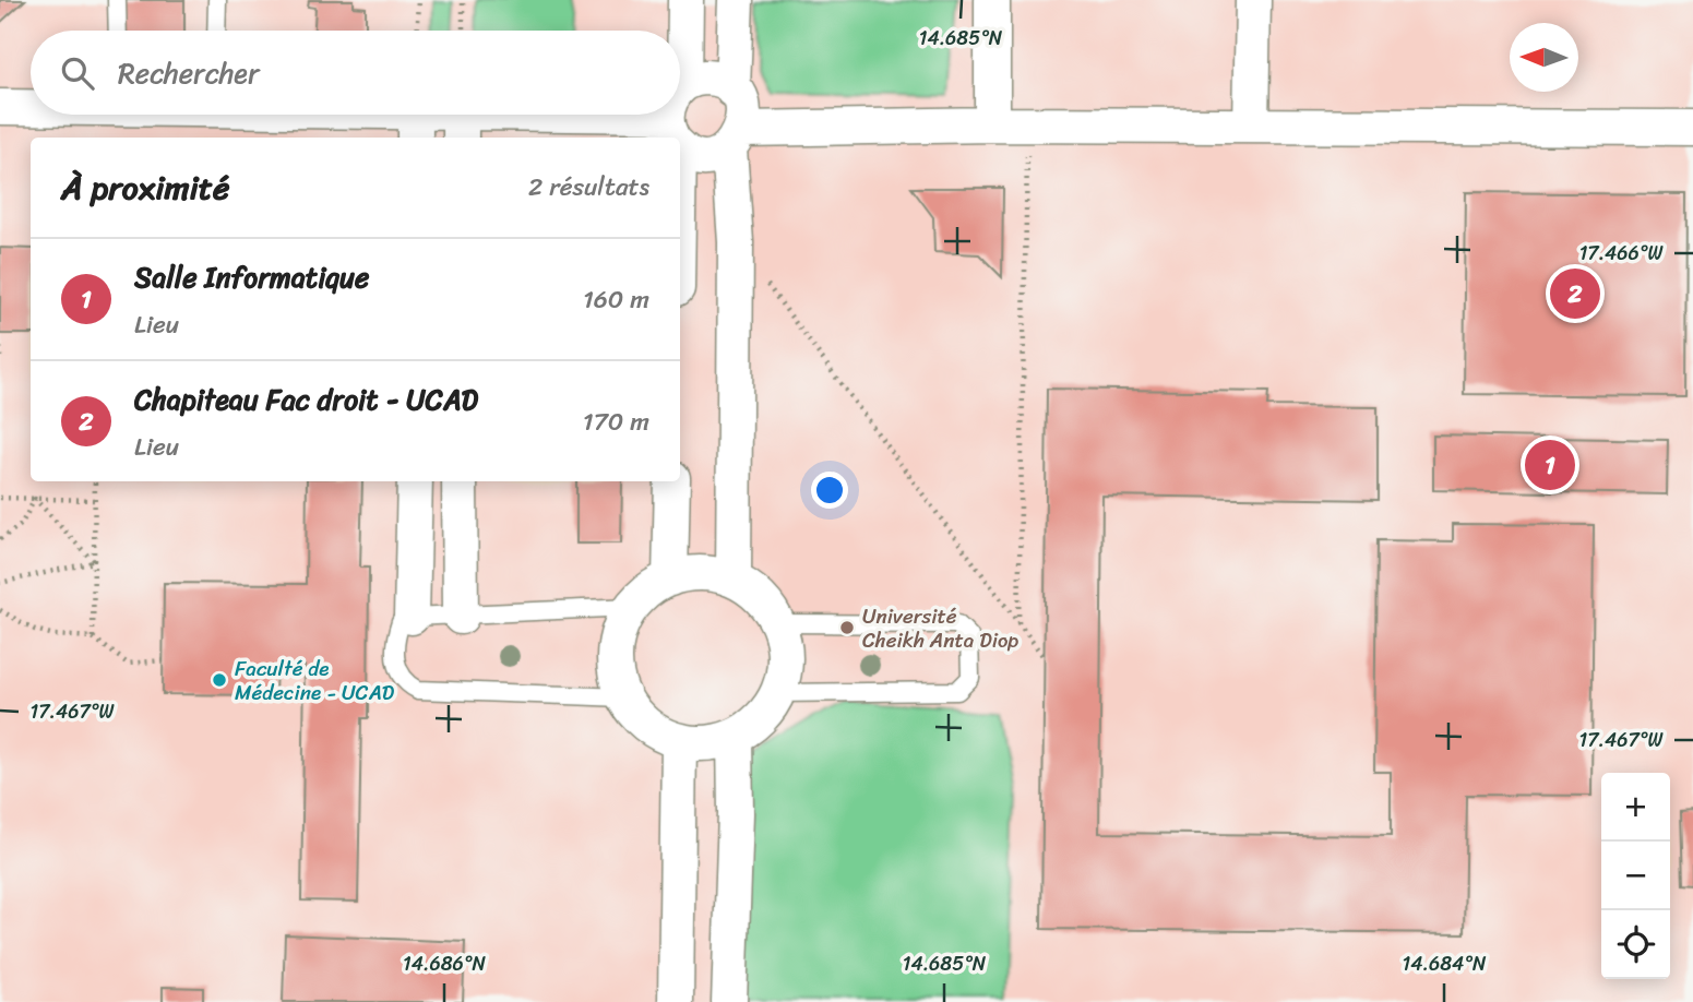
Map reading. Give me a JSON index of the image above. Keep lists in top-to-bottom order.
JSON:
{
  "places": ["Université Cheikh Anta Diop", "Faculté de Médecine - UCAD"],
  "north": "left",
  "page": {
    "search": "Rechercher",
    "heading": ["À proximité", "2 résultats"],
    "list": [
      {
        "mark": "1",
        "name": "Salle Informatique",
        "note": "Lieu",
        "value": "160 m"
      },
      {
        "mark": "2",
        "name": "Chapiteau Fac droit - UCAD",
        "note": "Lieu",
        "value": "170 m"
      }
    ],
    "pins": ["2", "1"],
    "map_buttons": ["+", "−"]
  },
  "coordinates": [
    "14.685°N",
    "17.466°W",
    "17.467°W",
    "14.686°N",
    "14.684°N"
  ]
}
